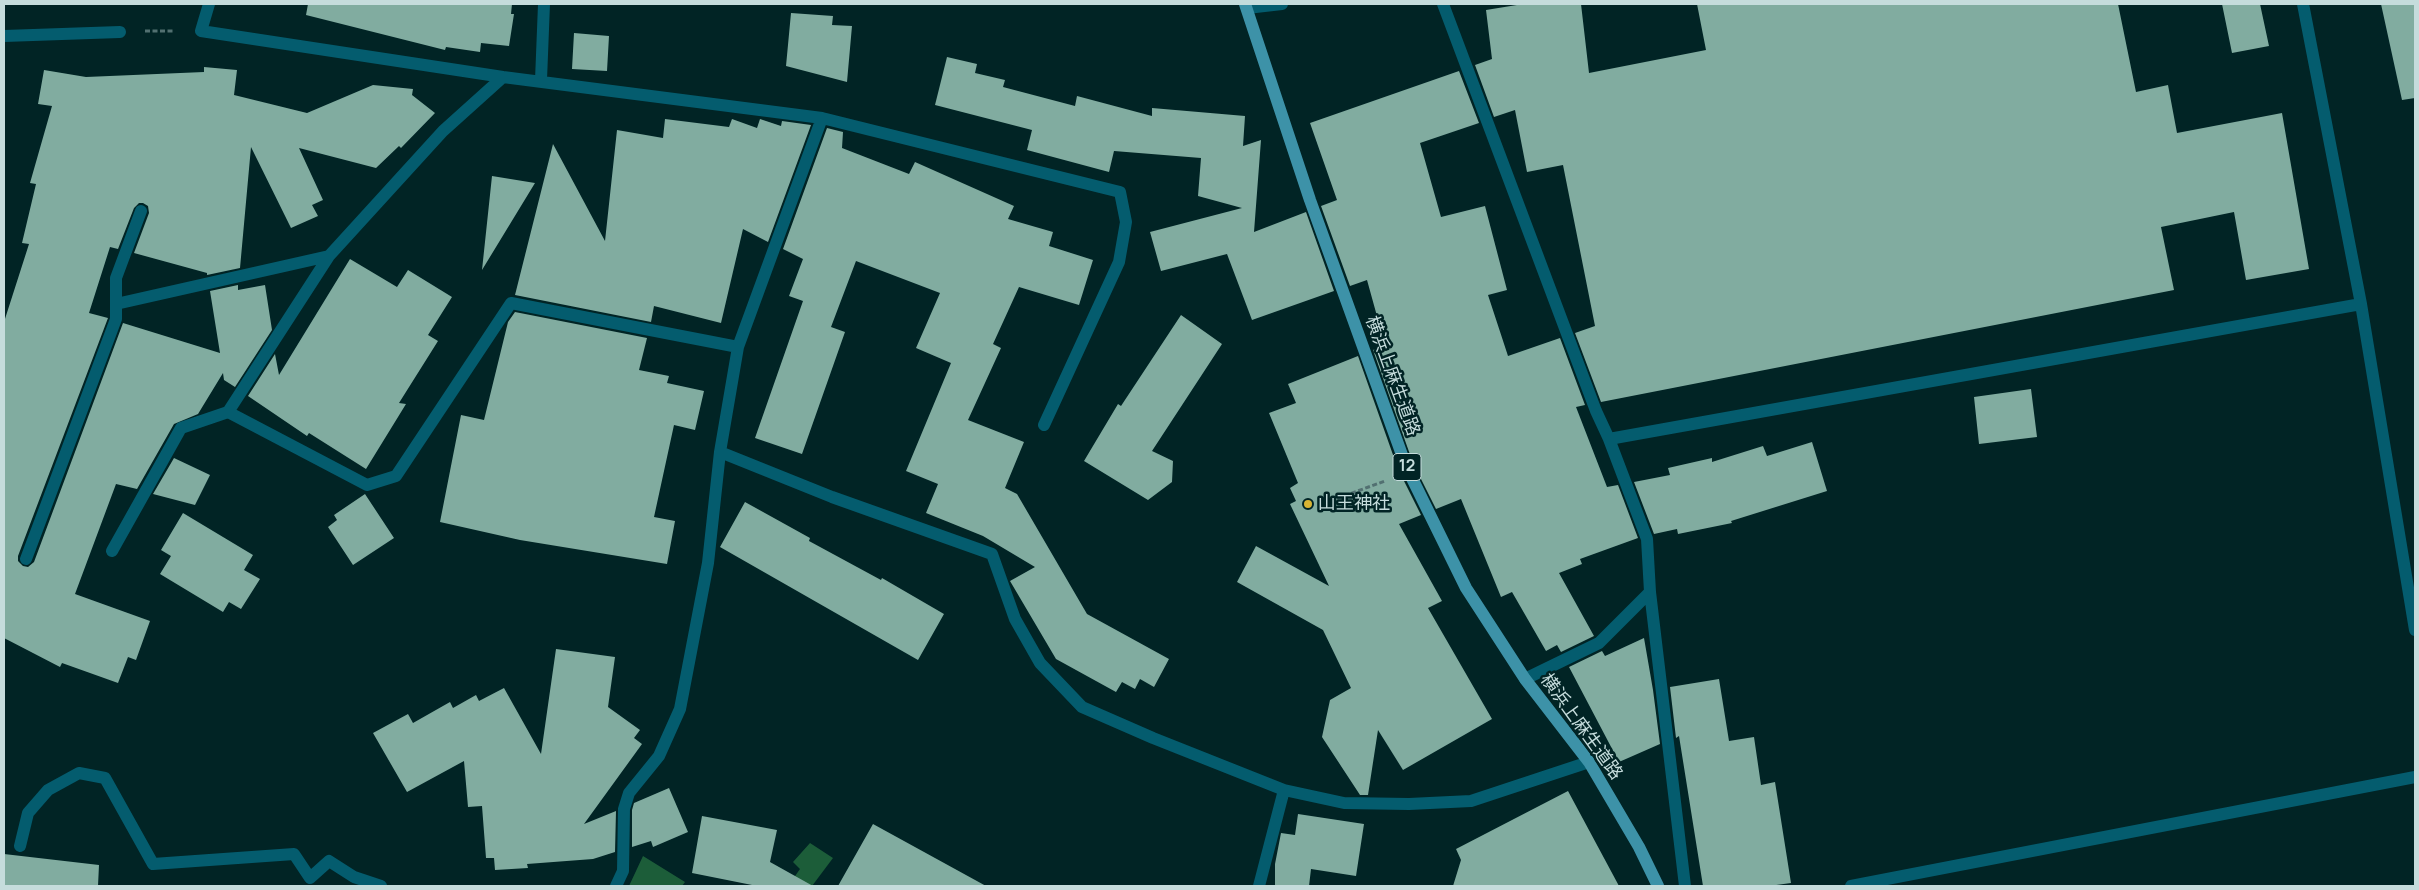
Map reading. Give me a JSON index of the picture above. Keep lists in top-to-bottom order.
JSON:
{
  "streets": {
    "main road": ["横浜上麻生道路", "12"]
  },
  "places": ["山王神社"]
}
